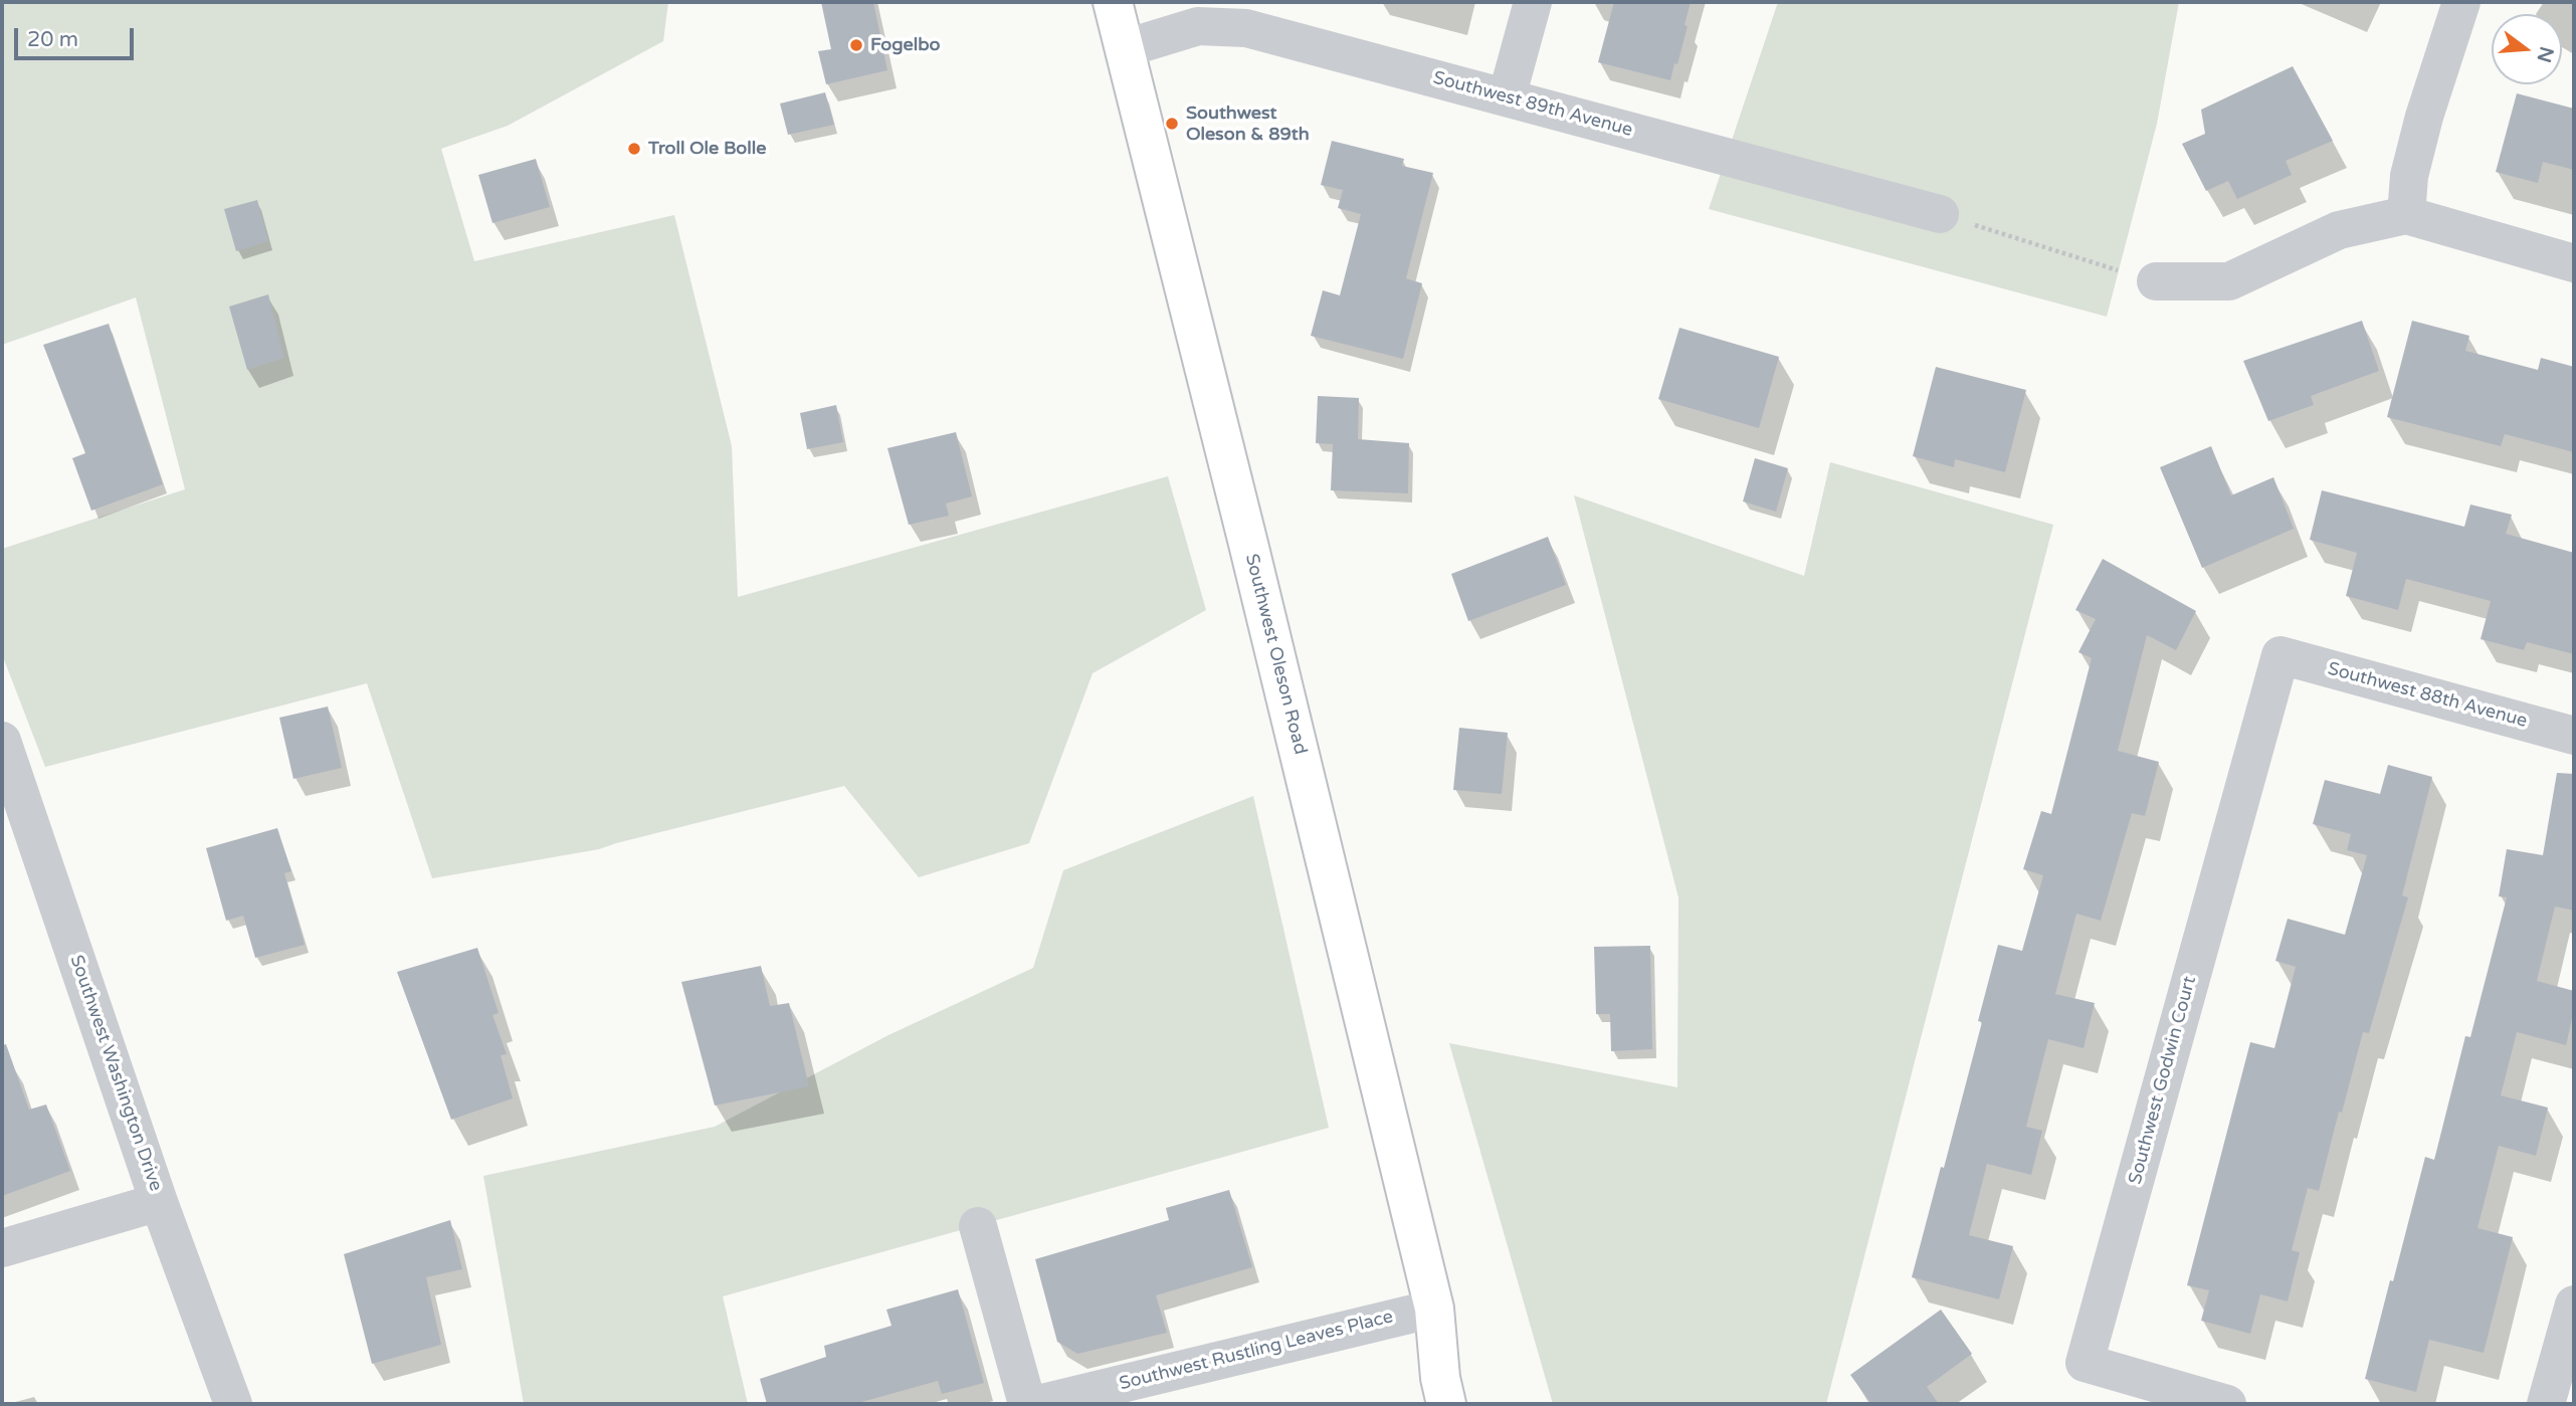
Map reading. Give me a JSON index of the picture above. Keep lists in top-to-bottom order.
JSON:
{
  "streets": {
    "main road": ["Southwest Oleson Road"],
    "street": [
      "Southwest 89th Avenue",
      "Southwest 88th Avenue",
      "Southwest Washington Drive",
      "Southwest Godwin Court",
      "Southwest Rustling Leaves Place"
    ]
  },
  "crossings": [
    ["Southwest 89th Avenue", "Southwest Oleson Road"],
    ["Southwest Oleson Road", "Southwest Rustling Leaves Place"],
    ["Southwest 88th Avenue", "Southwest Godwin Court"]
  ],
  "places": ["Fogelbo", "Southwest Oleson & 89th", "Troll Ole Bolle"],
  "scale_bar": "20 m",
  "north": "right"
}
